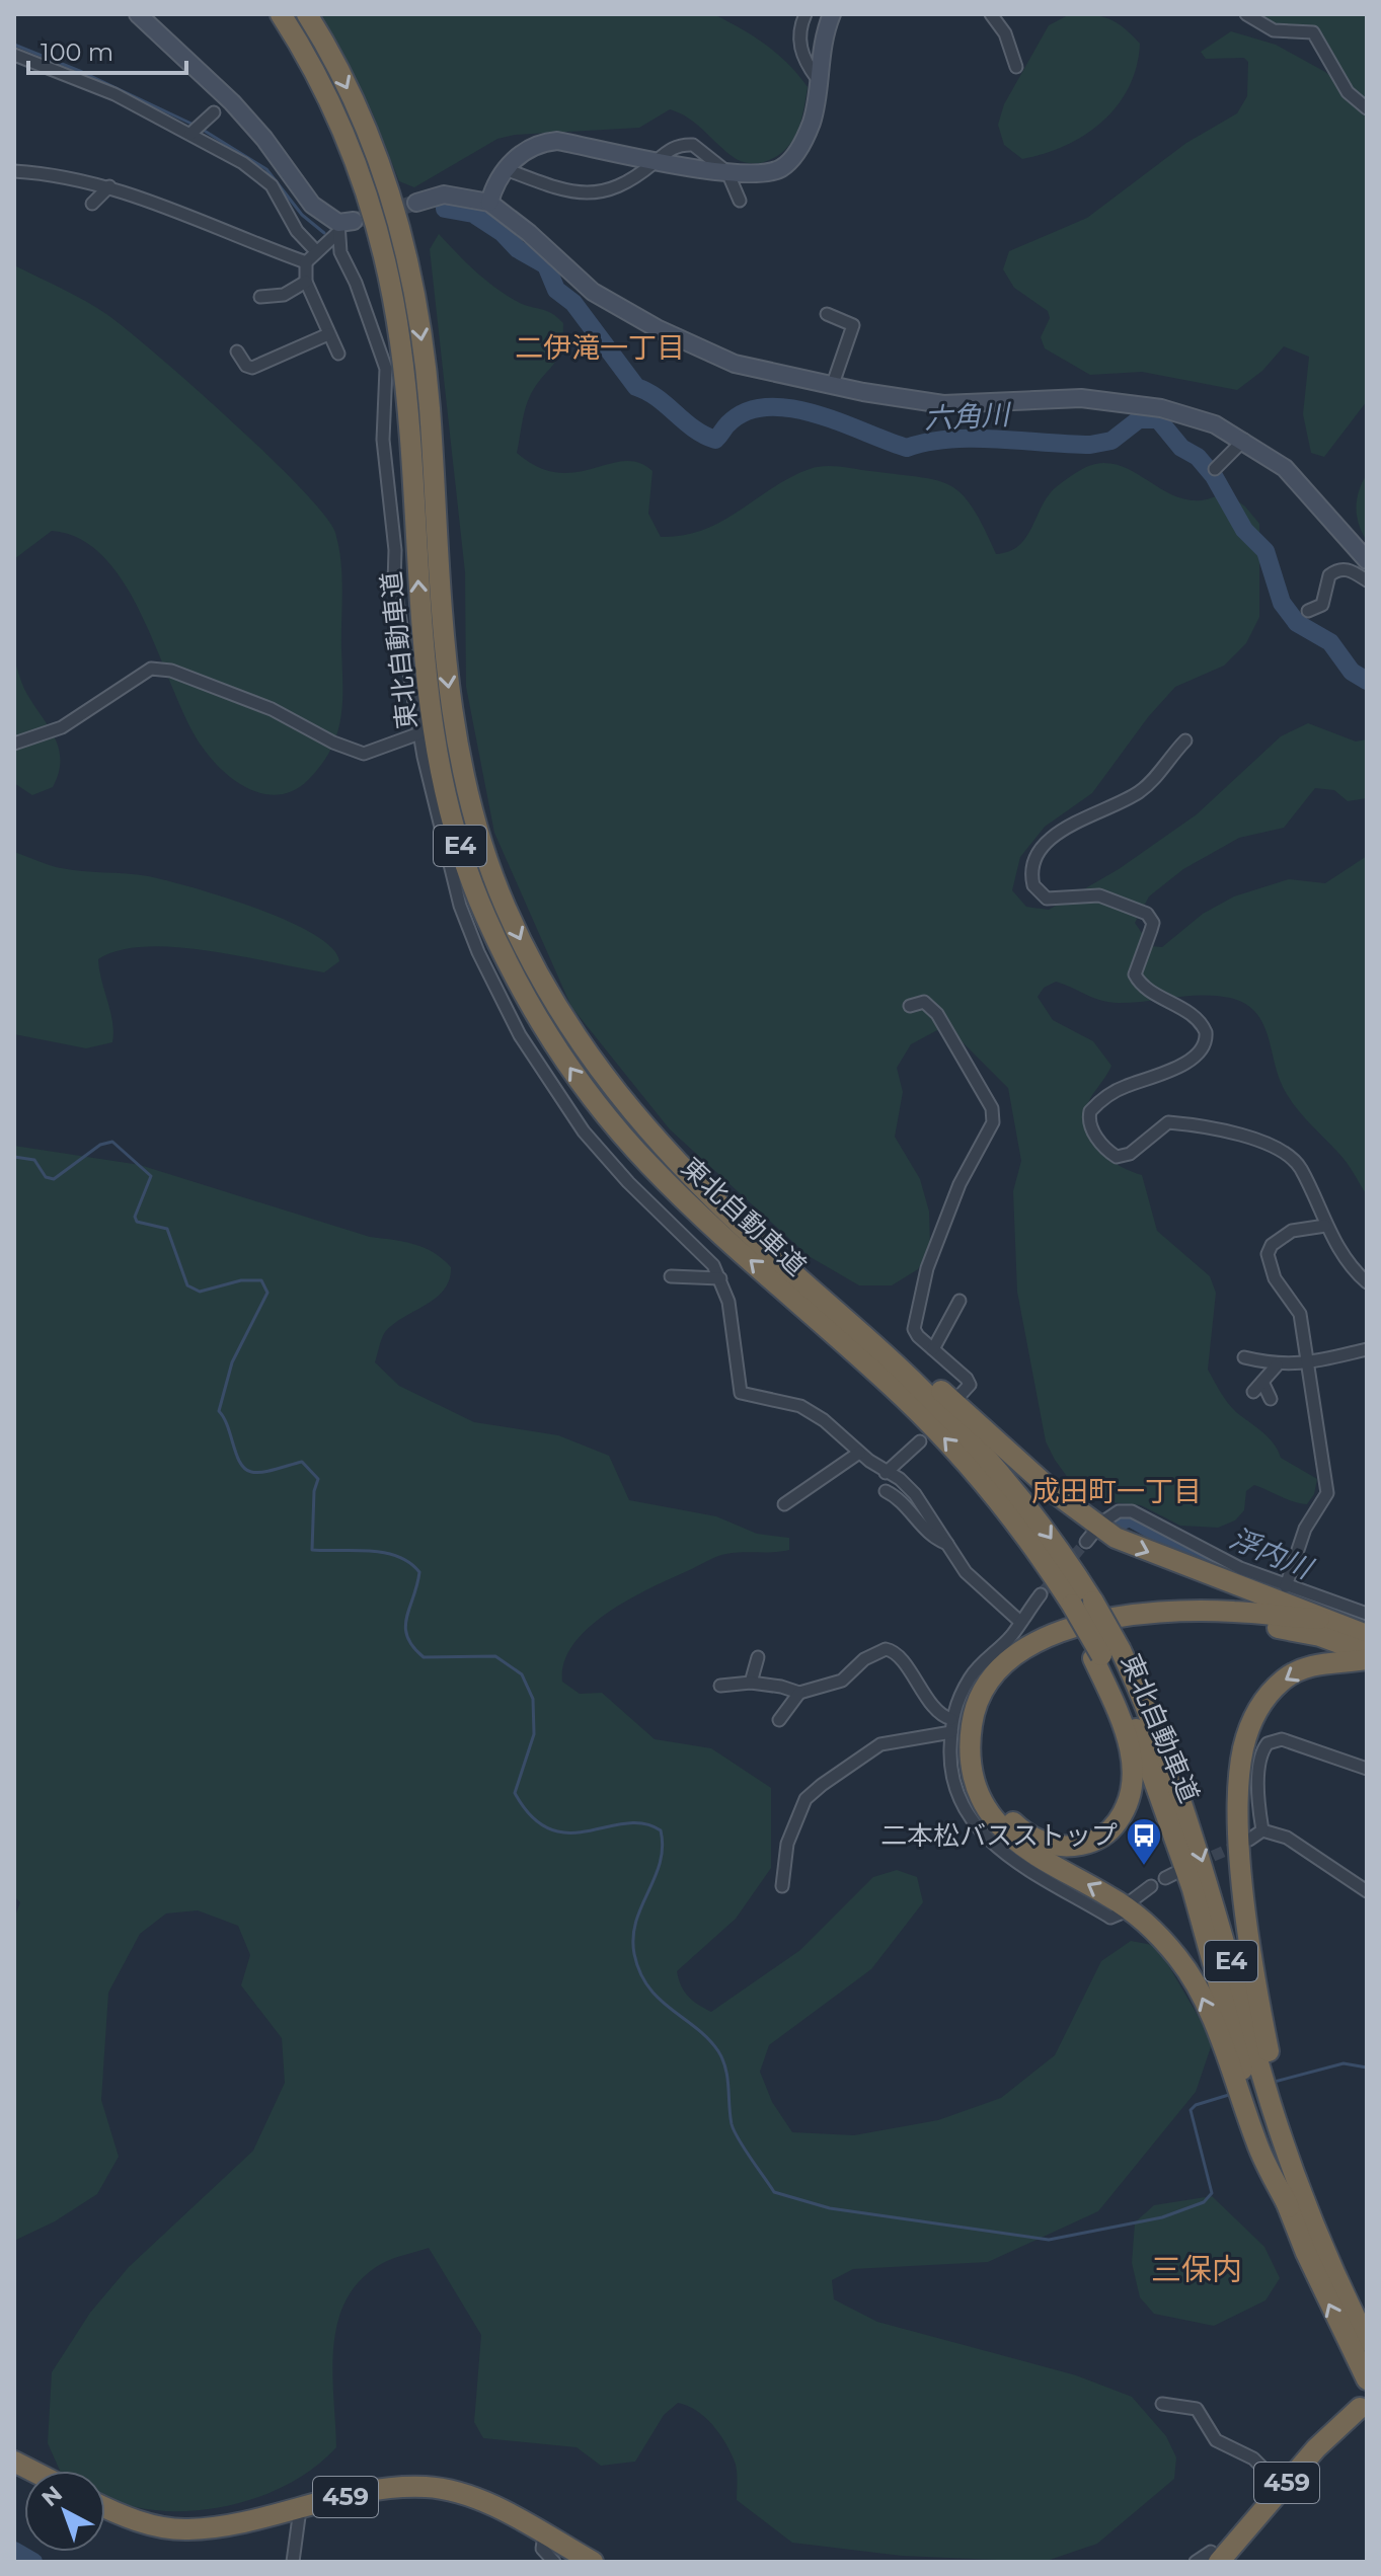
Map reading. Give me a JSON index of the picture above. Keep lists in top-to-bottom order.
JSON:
{
  "streets": {
    "highway": ["東北自動車道", "E4", "459"]
  },
  "districts": ["二伊滝一丁目", "成田町一丁目", "三保内"],
  "water": ["六角川", "浮内川"],
  "places": {
    "bus stop": ["二本松バスストップ"]
  },
  "scale_bar": "100 m",
  "north": "top left"
}
